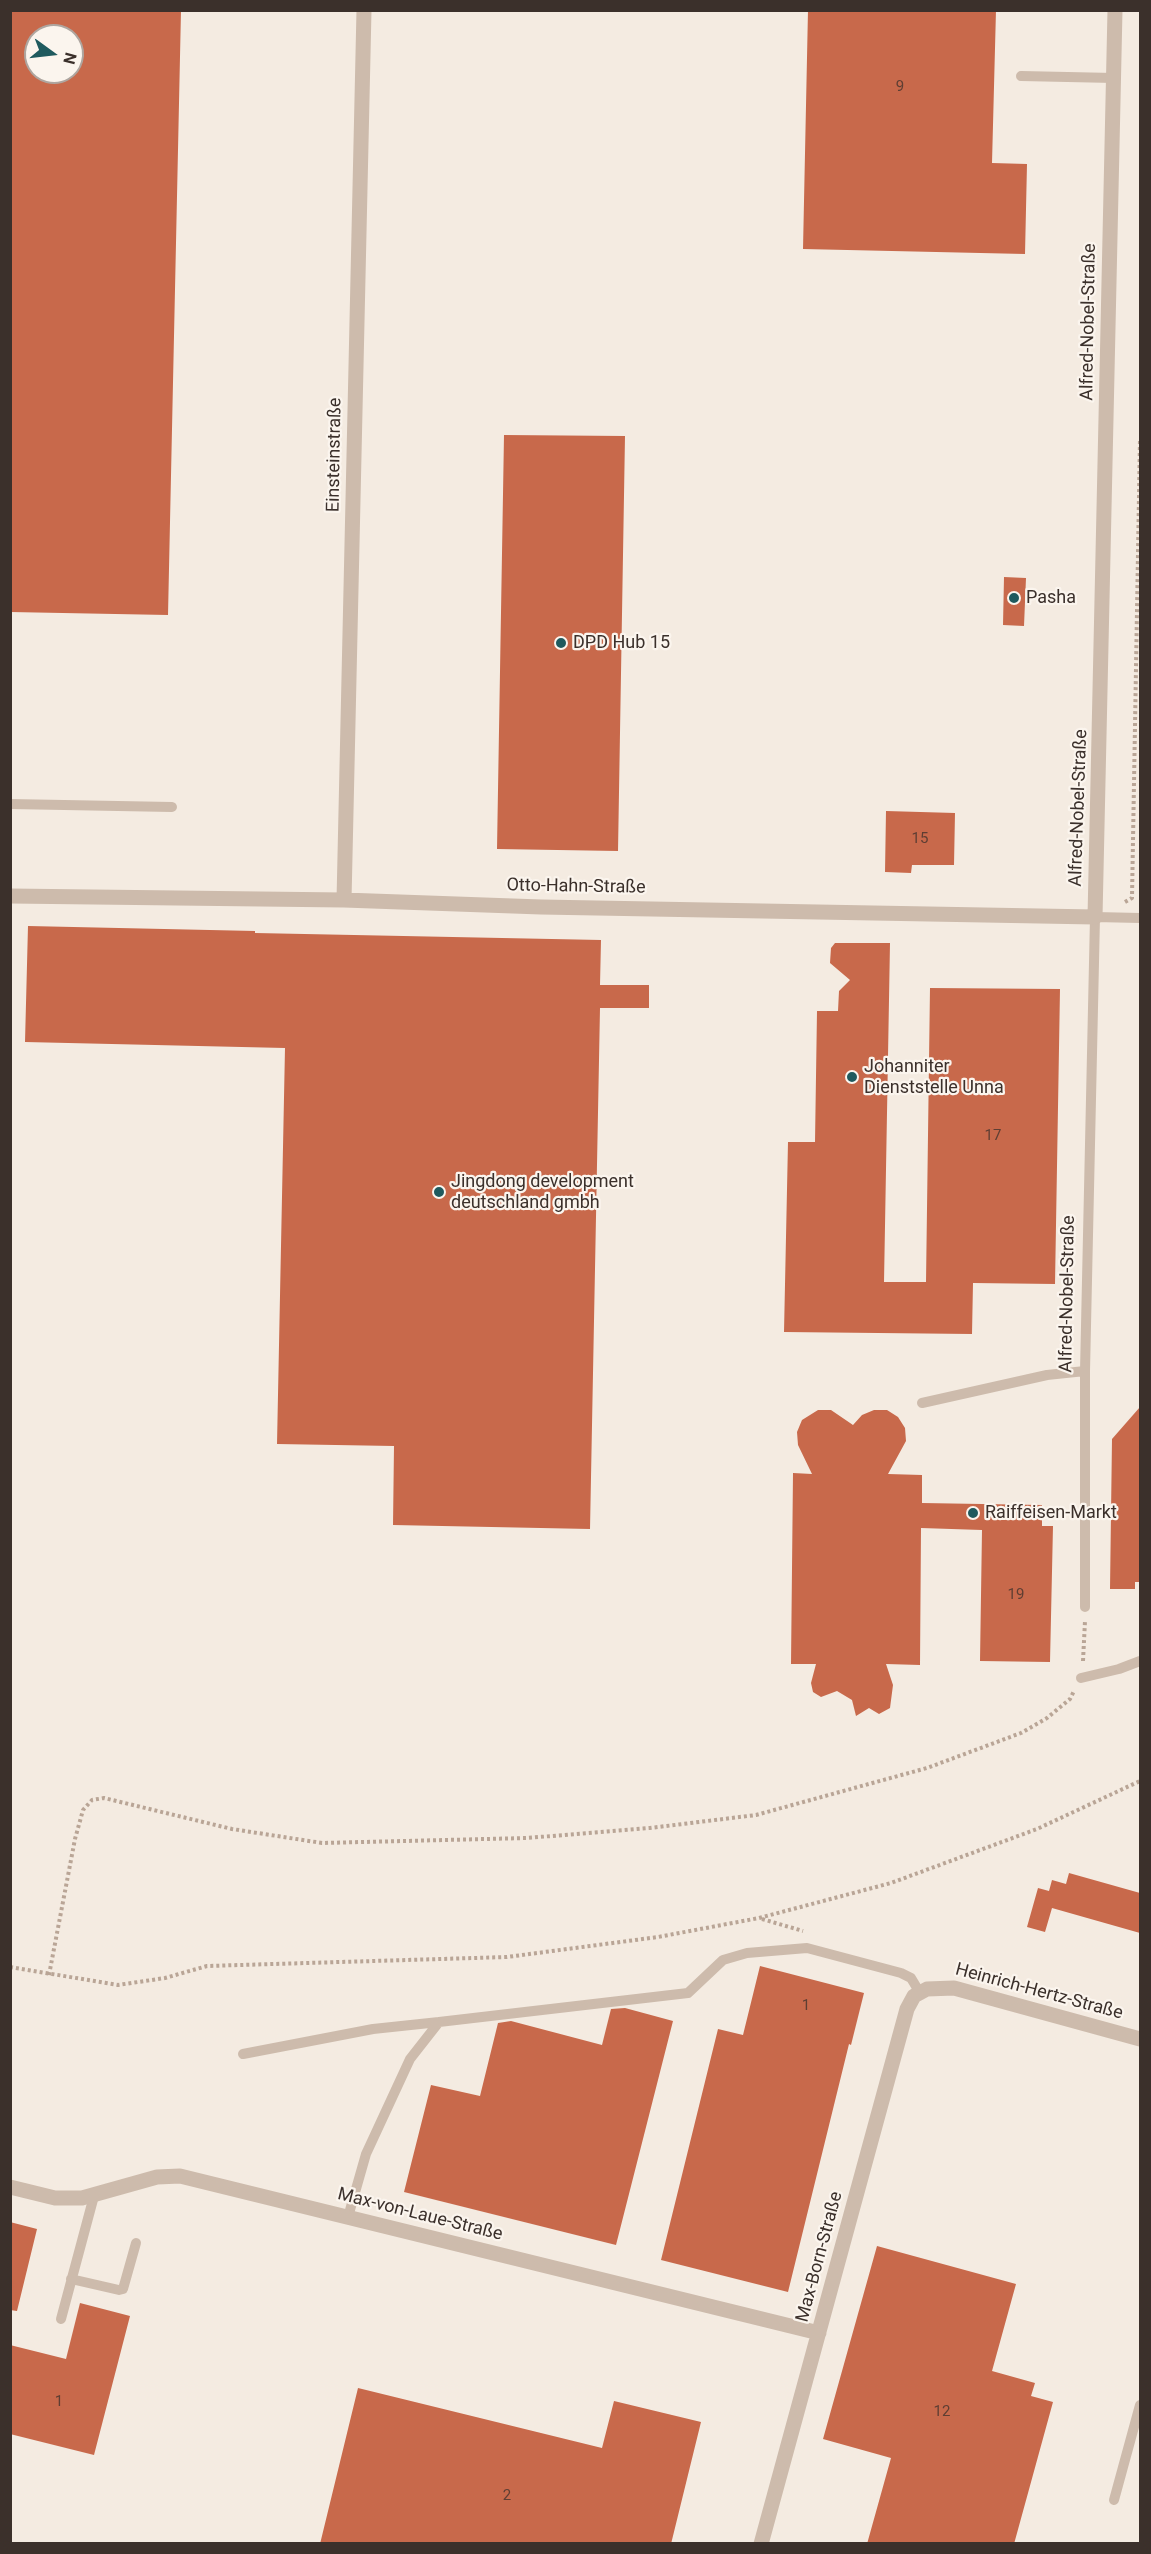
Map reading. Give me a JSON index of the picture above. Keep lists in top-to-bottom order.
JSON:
{
  "streets": {
    "street": [
      "Alfred-Nobel-Straße",
      "Einsteinstraße",
      "Otto-Hahn-Straße",
      "Heinrich-Hertz-Straße",
      "Max-von-Laue-Straße",
      "Max-Born-Straße"
    ]
  },
  "crossings": [
    ["Alfred-Nobel-Straße", "Otto-Hahn-Straße"],
    ["Einsteinstraße", "Otto-Hahn-Straße"],
    ["Heinrich-Hertz-Straße", "Max-Born-Straße"],
    ["Max-von-Laue-Straße", "Max-Born-Straße"]
  ],
  "places": [
    "Pasha",
    "DPD Hub 15",
    "Johanniter Dienststelle Unna",
    "Jingdong development deutschland gmbh",
    "Raiffeisen-Markt"
  ],
  "house_numbers": [
    "9",
    "15",
    "17",
    "19",
    "1",
    "1",
    "12",
    "2"
  ],
  "north": "right"
}
